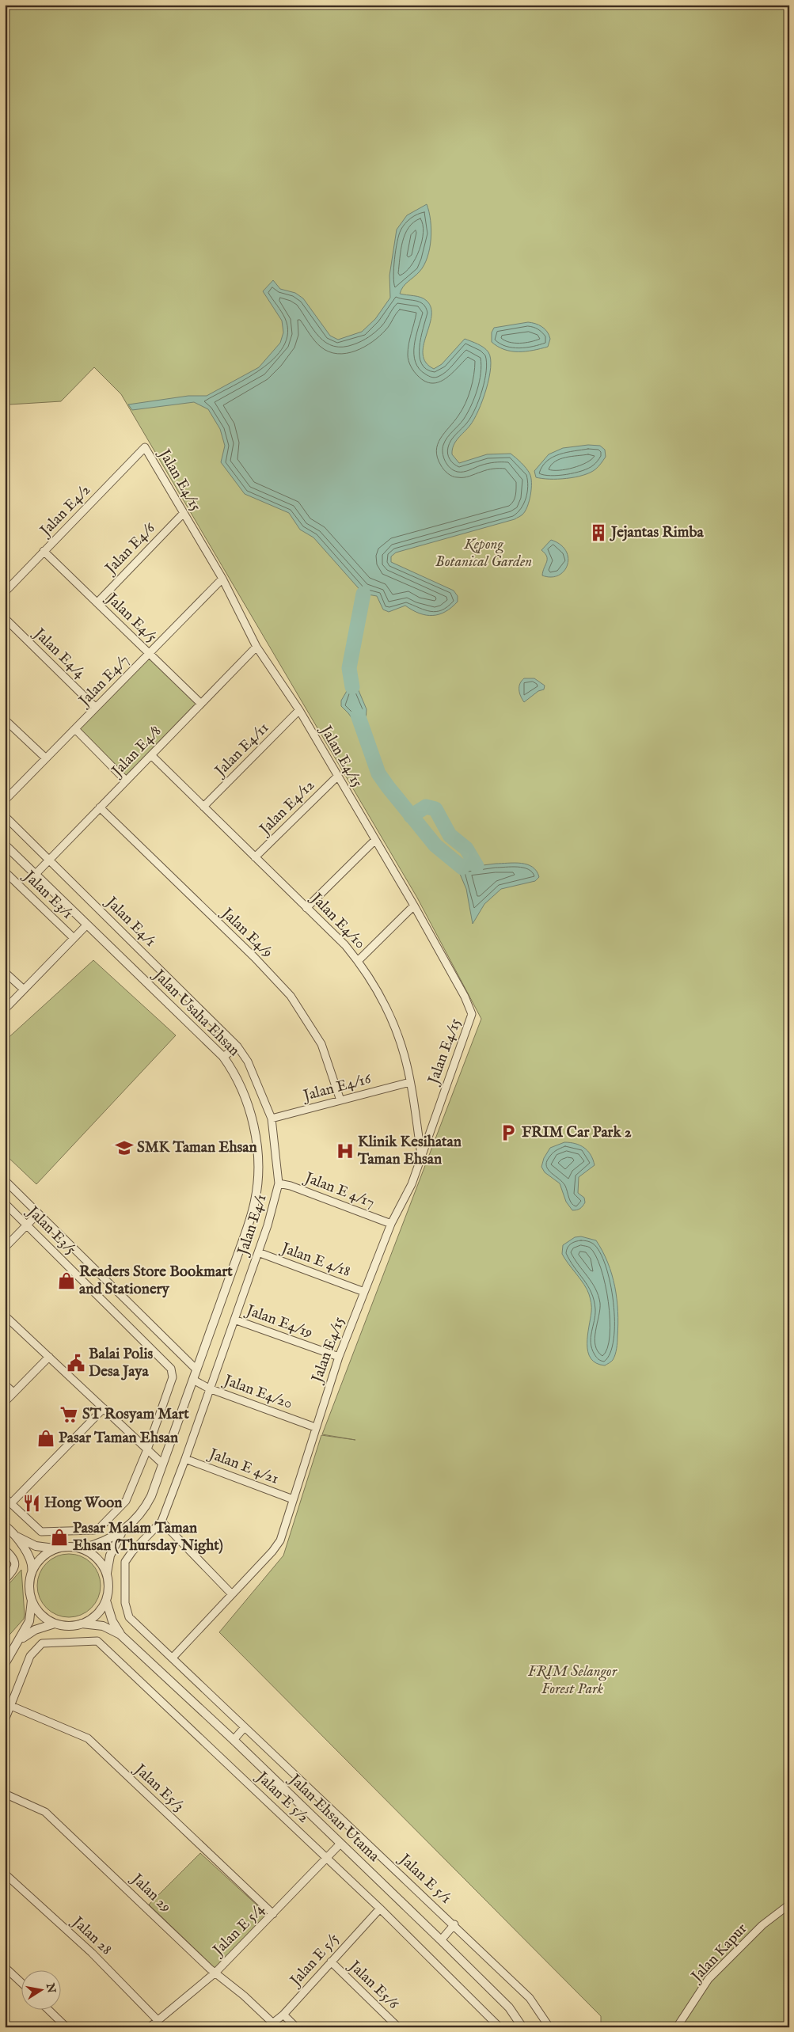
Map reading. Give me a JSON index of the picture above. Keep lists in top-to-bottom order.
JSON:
{
  "streets": {
    "street": [
      "Jalan E4/15",
      "Jalan E4/2",
      "Jalan E4/6",
      "Jalan E4/5",
      "Jalan E4/4",
      "Jalan E4/7",
      "Jalan E4/11",
      "Jalan E4/8",
      "Jalan E4/12",
      "Jalan E3/1",
      "Jalan E4/10",
      "Jalan E4/1",
      "Jalan E4/9",
      "Jalan Usaha Ehsan",
      "Jalan E4/16",
      "Jalan E 4/17",
      "Jalan E3/5",
      "Jalan E 4/18",
      "Jalan E4/19",
      "Jalan E4/20",
      "Jalan E 4/21",
      "Jalan E5/3",
      "Jalan E 5/2",
      "Jalan Ehsan Utama",
      "Jalan E 5/1",
      "Jalan 29",
      "Jalan E 5/4",
      "Jalan 28",
      "Jalan Kapur",
      "Jalan E 5/5",
      "Jalan E5/6"
    ]
  },
  "crossings": [
    ["Jalan E4/15", "Jalan E4/2"],
    ["Jalan E4/15", "Jalan E4/6"],
    ["Jalan E4/15", "Jalan E4/7"],
    ["Jalan E4/15", "Jalan E4/11"],
    ["Jalan E4/15", "Jalan E4/8"],
    ["Jalan E4/15", "Jalan E4/12"],
    ["Jalan E4/15", "Jalan E4/10"],
    ["Jalan E4/15", "Jalan E 4/17"],
    ["Jalan E4/15", "Jalan E 4/18"],
    ["Jalan E4/15", "Jalan E4/19"],
    ["Jalan E4/15", "Jalan E4/20"],
    ["Jalan E4/15", "Jalan E 4/21"],
    ["Jalan E4/15", "Jalan E 5/1"],
    ["Jalan E4/2", "Jalan E4/5"],
    ["Jalan E4/6", "Jalan E4/5"],
    ["Jalan E4/5", "Jalan E4/7"],
    ["Jalan E4/5", "Jalan E4/8"],
    ["Jalan E4/4", "Jalan E4/7"],
    ["Jalan E4/11", "Jalan E4/10"],
    ["Jalan E4/8", "Jalan E4/10"],
    ["Jalan E4/8", "Jalan E4/1"],
    ["Jalan E4/8", "Jalan E4/9"],
    ["Jalan E4/8", "Jalan Usaha Ehsan"],
    ["Jalan E4/12", "Jalan E4/10"],
    ["Jalan E3/1", "Jalan Usaha Ehsan"],
    ["Jalan E4/10", "Jalan E4/16"],
    ["Jalan E4/1", "Jalan E4/16"],
    ["Jalan E4/1", "Jalan E 4/17"],
    ["Jalan E4/1", "Jalan E 4/18"],
    ["Jalan E4/1", "Jalan E4/19"],
    ["Jalan E4/1", "Jalan E4/20"],
    ["Jalan E4/1", "Jalan E 4/21"],
    ["Jalan E4/1", "Jalan E 5/1"],
    ["Jalan E4/9", "Jalan E4/16"],
    ["Jalan Usaha Ehsan", "Jalan E4/20"],
    ["Jalan Usaha Ehsan", "Jalan Ehsan Utama"],
    ["Jalan E5/3", "Jalan E 5/2"],
    ["Jalan E5/3", "Jalan E 5/4"],
    ["Jalan E 5/2", "Jalan E 5/4"],
    ["Jalan E 5/2", "Jalan E 5/5"],
    ["Jalan Ehsan Utama", "Jalan E 5/4"],
    ["Jalan 29", "Jalan E 5/4"],
    ["Jalan 29", "Jalan E 5/5"],
    ["Jalan E 5/4", "Jalan 28"],
    ["Jalan E 5/5", "Jalan E5/6"]
  ],
  "parks": ["Kepong Botanical Garden", "FRIM Selangor Forest Park"],
  "places": {
    "building": ["Jejantas Rimba"],
    "parking": ["FRIM Car Park 2"],
    "school or university": ["SMK Taman Ehsan"],
    "hospital": ["Klinik Kesihatan Taman Ehsan"],
    "shop": ["Readers Store Bookmart and Stationery", "Pasar Taman Ehsan", "Pasar Malam Taman Ehsan (Thursday Night)"],
    "public building": ["Balai Polis Desa Jaya"],
    "supermarket": ["ST Rosyam Mart"],
    "restaurant": ["Hong Woon"]
  },
  "north": "right"
}
